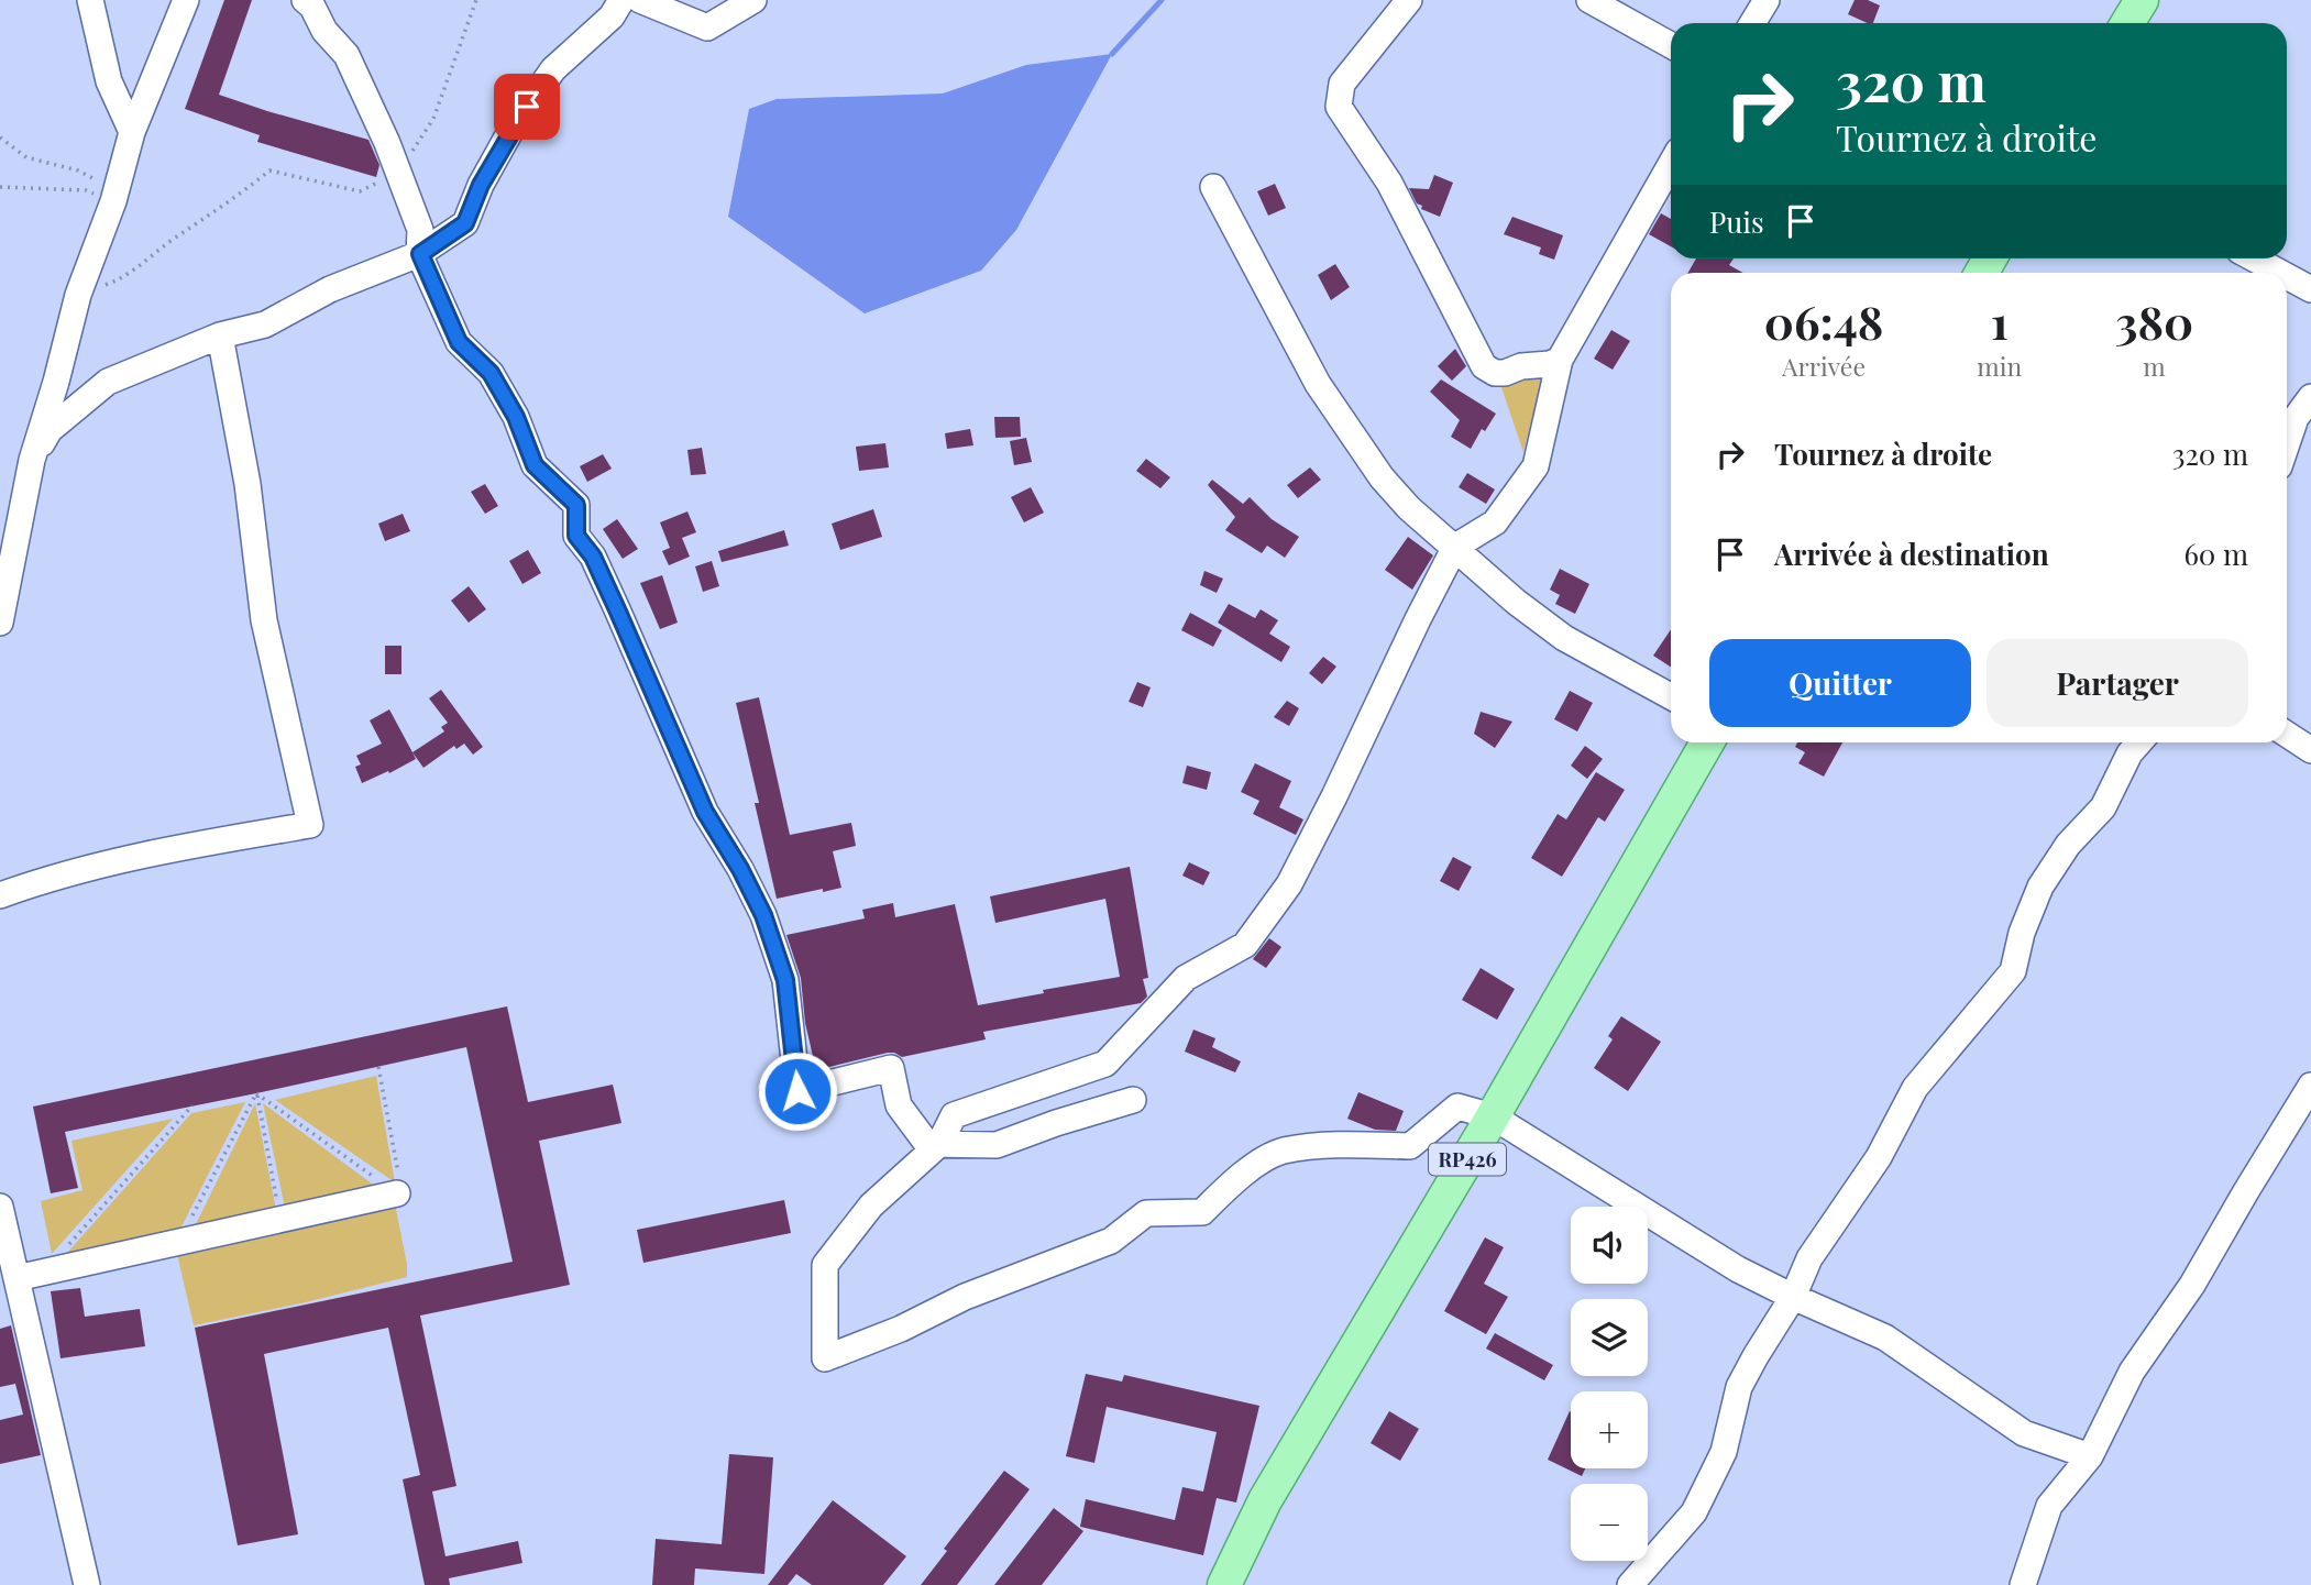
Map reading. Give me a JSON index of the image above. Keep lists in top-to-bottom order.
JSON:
{
  "streets": {
    "main road": ["RP426"]
  },
  "page": {
    "turn": ["320 m", "Tournez à droite"],
    "then": "Puis",
    "eta": [
      "06:48",
      "Arrivée",
      "1",
      "min",
      "380",
      "m"
    ],
    "list": [
      {
        "name": "Tournez à droite",
        "value": "320 m"
      },
      {
        "name": "Arrivée à destination",
        "value": "60 m"
      }
    ],
    "buttons": ["Quitter", "Partager"],
    "map_buttons": ["+", "−"]
  }
}
